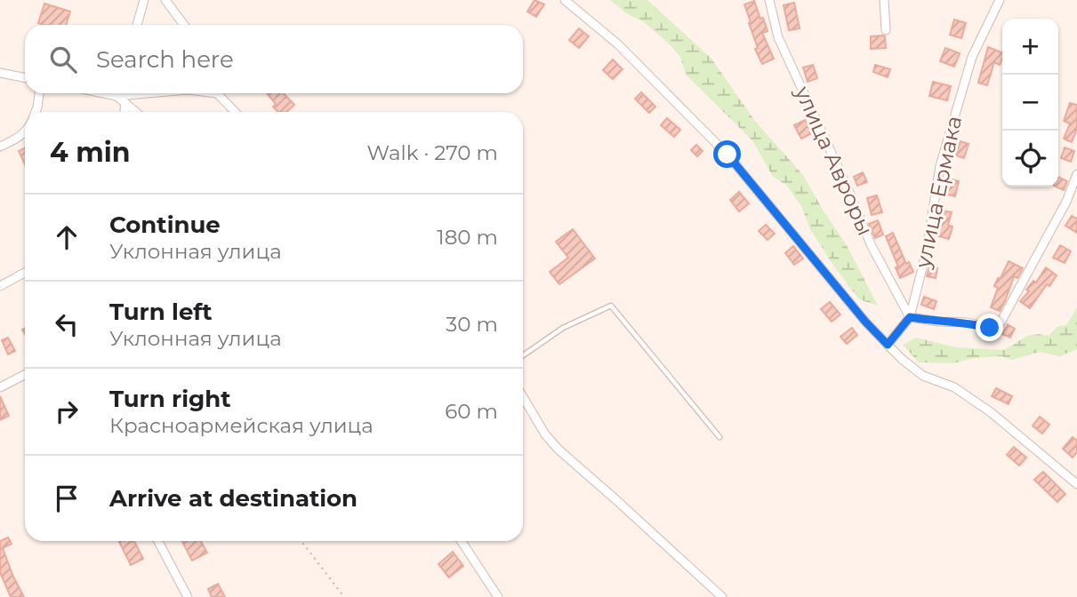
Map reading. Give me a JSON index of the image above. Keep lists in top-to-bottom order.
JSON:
{
  "streets": {
    "street": ["улица Авроры", "улица Ермака"]
  },
  "crossings": [
    ["улица Авроры", "улица Ермака"]
  ],
  "page": {
    "map_buttons": ["+", "−"],
    "search": "Search here",
    "heading": ["4 min", "Walk · 270 m"],
    "list": [
      ["Continue", "Уклонная улица", "180 m"],
      ["Turn left", "Уклонная улица", "30 m"],
      ["Turn right", "Красноармейская улица", "60 m"],
      "Arrive at destination"
    ]
  }
}
